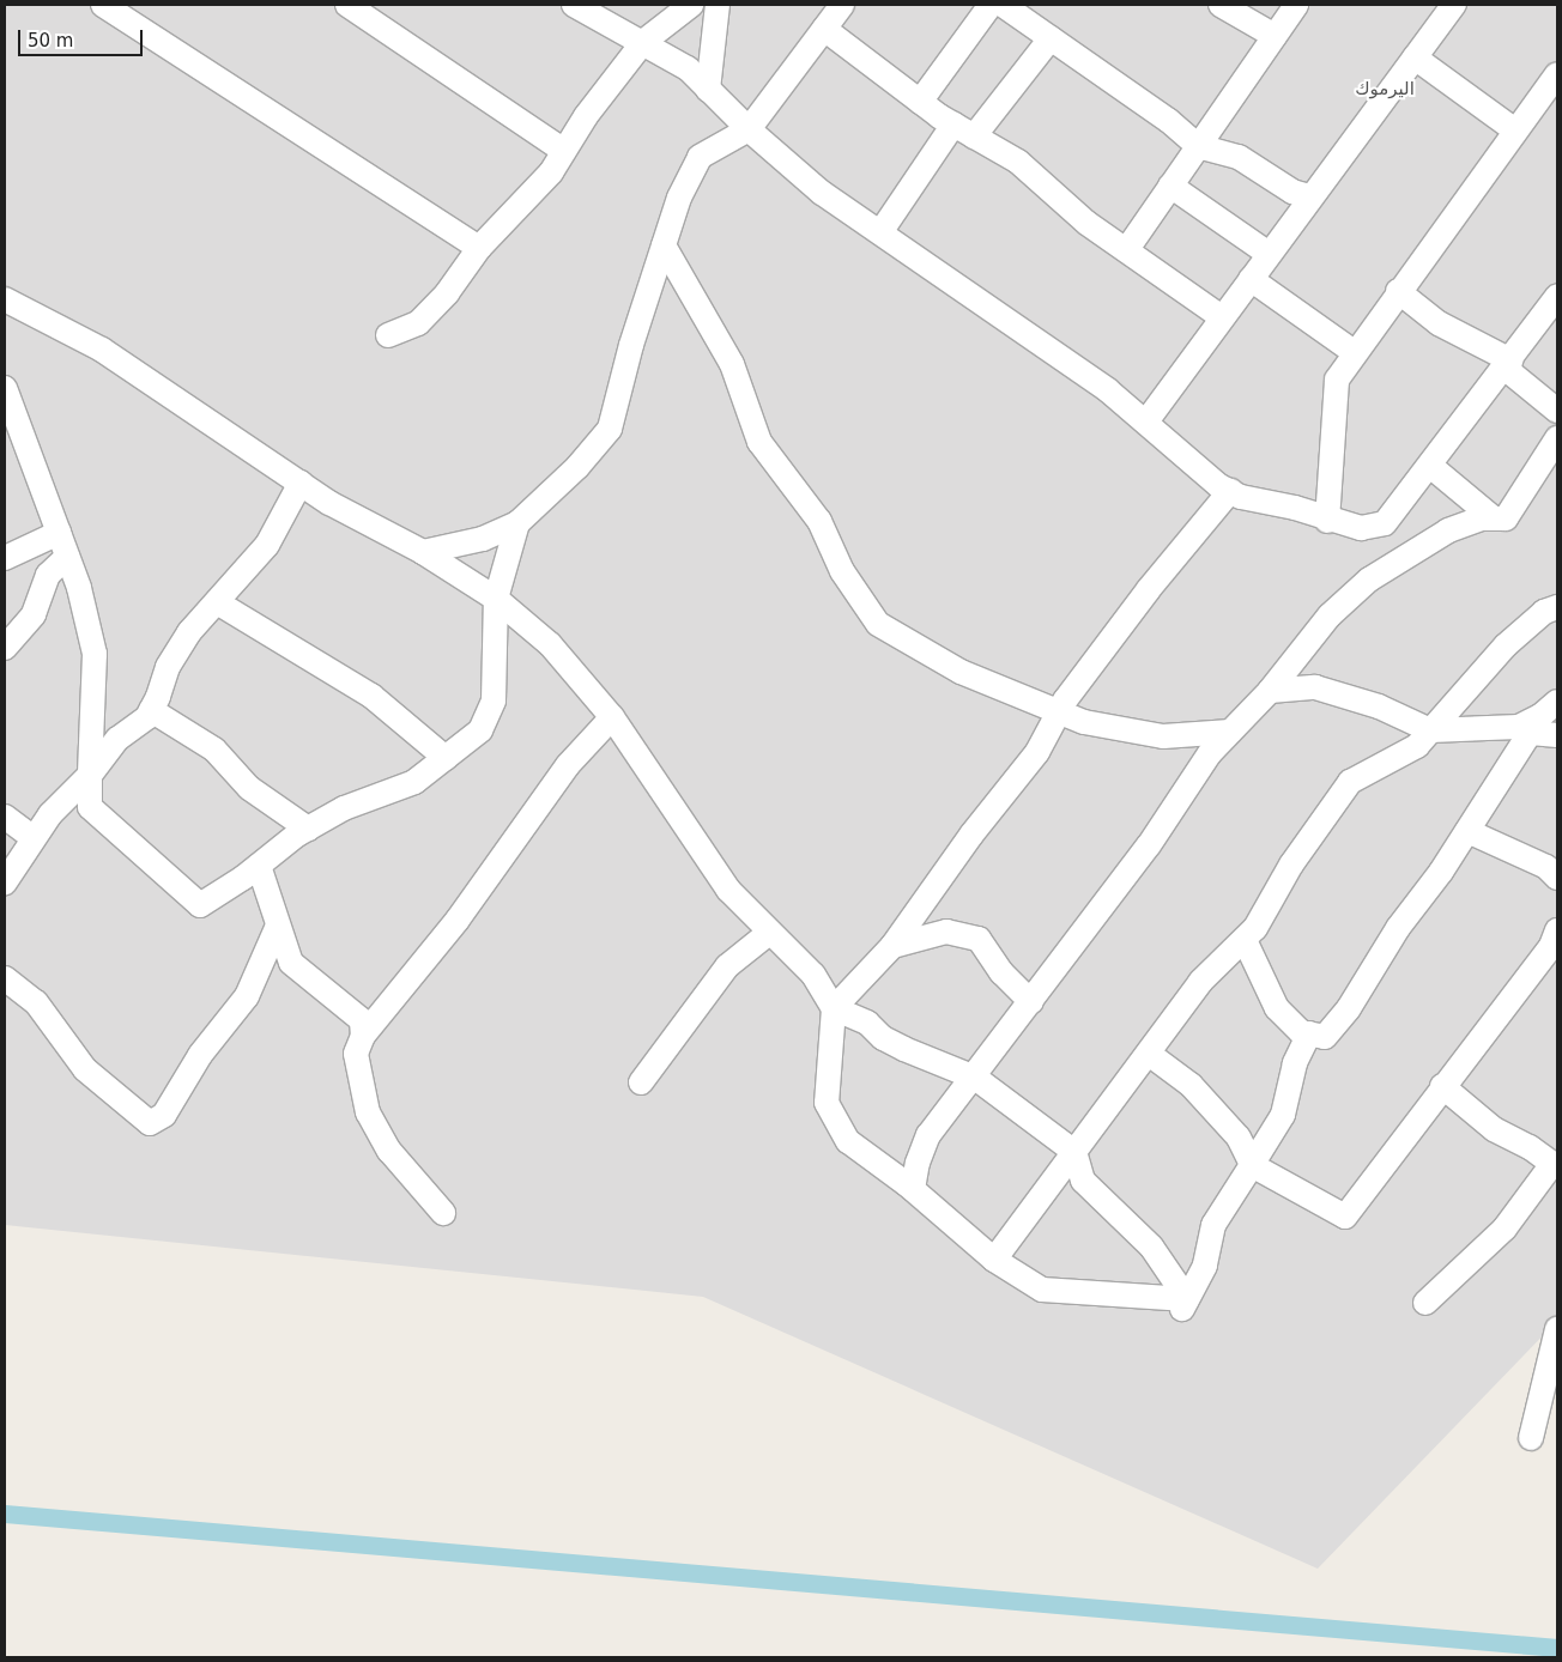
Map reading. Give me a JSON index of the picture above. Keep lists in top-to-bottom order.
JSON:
{
  "districts": ["اليرموك"],
  "scale_bar": "50 m"
}
